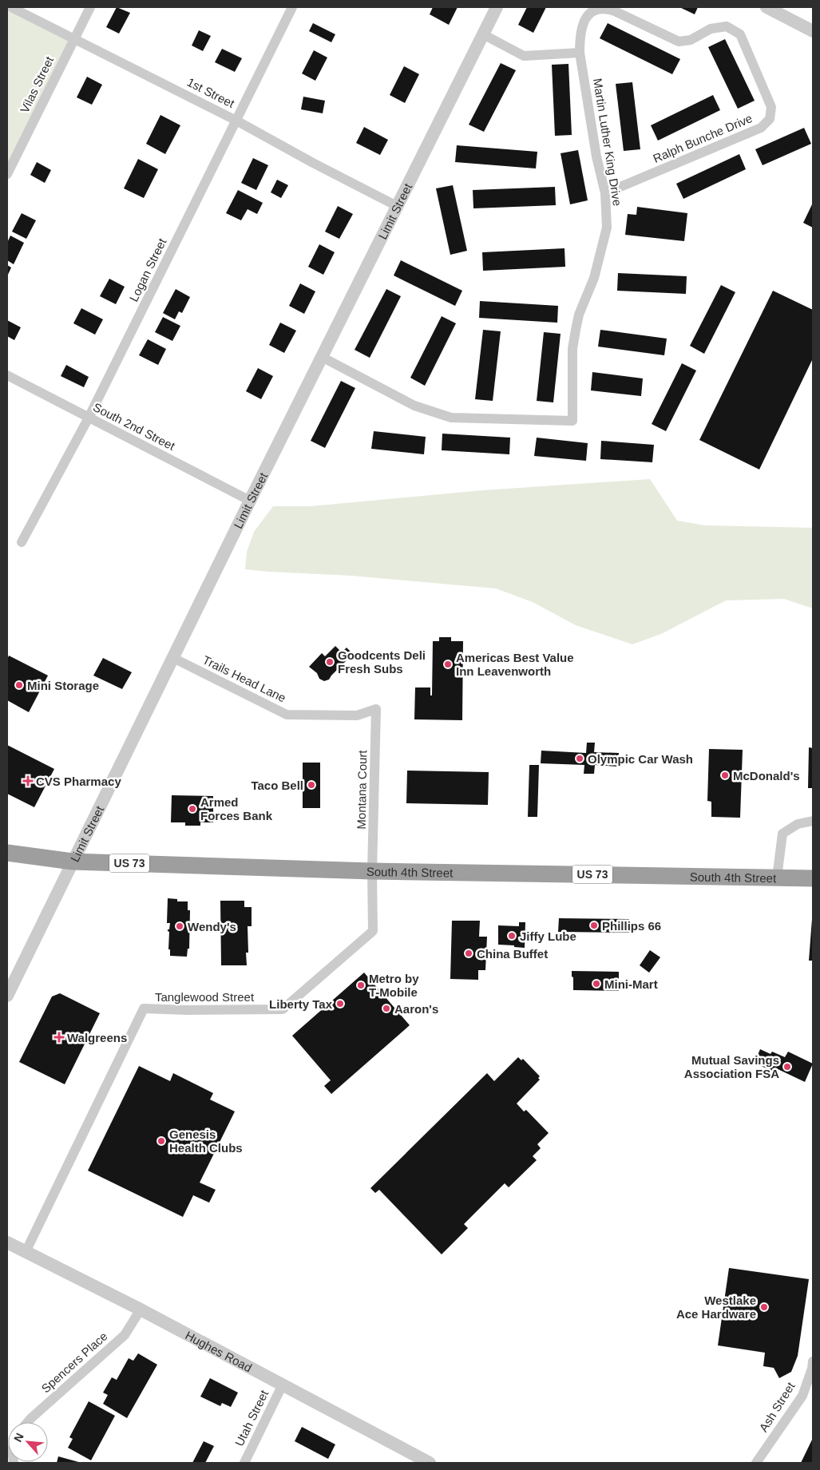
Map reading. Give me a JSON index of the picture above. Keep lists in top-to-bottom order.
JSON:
{
  "streets": {
    "highway": ["US 73", "South 4th Street"],
    "street": [
      "Vilas Street",
      "1st Street",
      "Ralph Bunche Drive",
      "Martin Luther King Drive",
      "Limit Street",
      "Logan Street",
      "South 2nd Street",
      "Trails Head Lane",
      "Montana Court",
      "Tanglewood Street",
      "Hughes Road",
      "Spencers Place",
      "Ash Street",
      "Utah Street"
    ]
  },
  "crossings": [
    ["Vilas Street", "1st Street"],
    ["1st Street", "Limit Street"],
    ["1st Street", "Logan Street"],
    ["Ralph Bunche Drive", "Martin Luther King Drive"],
    ["Martin Luther King Drive", "Limit Street"],
    ["Limit Street", "South 2nd Street"],
    ["Limit Street", "Trails Head Lane"],
    ["Limit Street", "South 4th Street"],
    ["Logan Street", "South 2nd Street"],
    ["Trails Head Lane", "Montana Court"],
    ["Montana Court", "South 4th Street"],
    ["Montana Court", "Tanglewood Street"],
    ["South 4th Street", "Tanglewood Street"],
    ["Tanglewood Street", "Hughes Road"],
    ["Hughes Road", "Spencers Place"],
    ["Hughes Road", "Utah Street"]
  ],
  "places": {
    "other": [
      "Goodcents Deli Fresh Subs",
      "Americas Best Value Inn Leavenworth",
      "Mini Storage",
      "Olympic Car Wash",
      "McDonald's",
      "Taco Bell",
      "Armed Forces Bank",
      "Phillips 66",
      "Wendy's",
      "Jiffy Lube",
      "China Buffet",
      "Mini-Mart",
      "Metro by T-Mobile",
      "Liberty Tax",
      "Aaron's",
      "Mutual Savings Association FSA",
      "Genesis Health Clubs",
      "Westlake Ace Hardware"
    ],
    "health": ["CVS Pharmacy", "Walgreens"]
  },
  "north": "top left"
}
